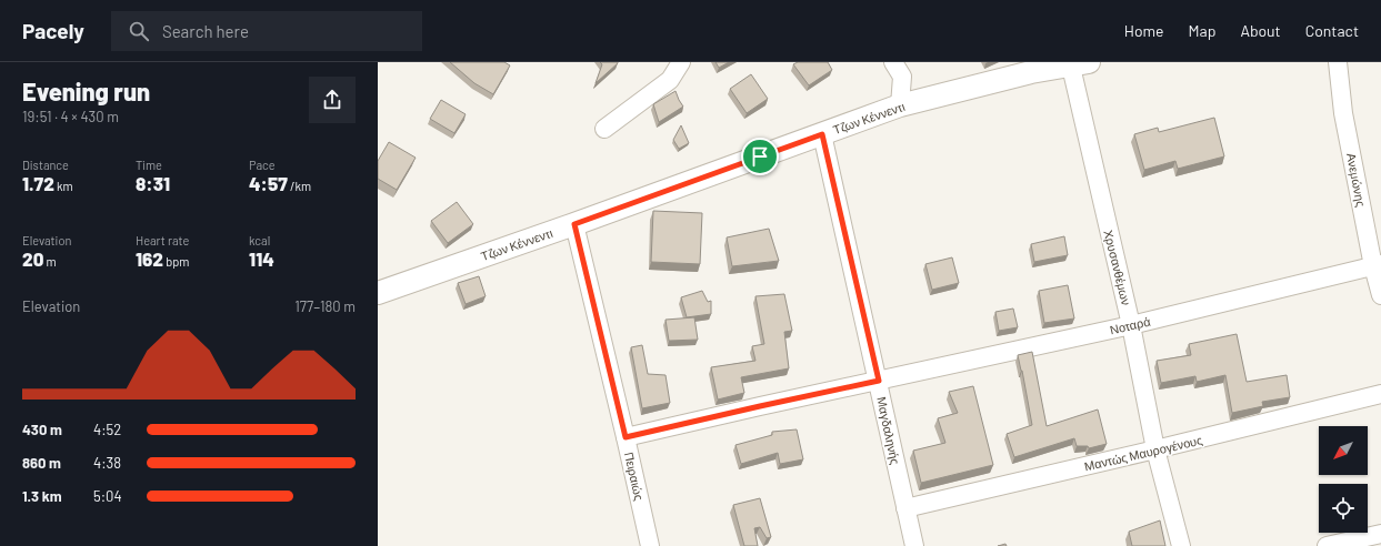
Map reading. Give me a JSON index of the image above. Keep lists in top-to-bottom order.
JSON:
{
  "streets": {
    "street": [
      "Τζων Κέννεντι",
      "Ανεμώνης",
      "Χρυσανθέμων",
      "Νοταρά",
      "Μαγδαληνής",
      "Μαντώς Μαυρογένους",
      "Πειραιώς"
    ]
  },
  "crossings": [
    ["Τζων Κέννεντι", "Χρυσανθέμων"],
    ["Τζων Κέννεντι", "Μαγδαληνής"],
    ["Τζων Κέννεντι", "Πειραιώς"],
    ["Ανεμώνης", "Νοταρά"],
    ["Χρυσανθέμων", "Νοταρά"],
    ["Χρυσανθέμων", "Μαντώς Μαυρογένους"],
    ["Νοταρά", "Μαγδαληνής"],
    ["Νοταρά", "Πειραιώς"],
    ["Μαγδαληνής", "Μαντώς Μαυρογένους"]
  ],
  "north": "bottom left",
  "page": {
    "header": "Pacely",
    "search": "Search here",
    "nav": [
      "Home",
      "Map",
      "About",
      "Contact"
    ],
    "heading": ["Evening run", "19:51 · 4 × 430 m"],
    "stats": [
      ["Distance", "1.72 km"],
      ["Time", "8:31"],
      ["Pace", "4:57 /km"],
      ["Elevation", "20 m"],
      ["Heart rate", "162 bpm"],
      ["kcal", "114"]
    ],
    "chart": ["Elevation", "177–180 m"],
    "list": [
      {
        "name": "430 m",
        "note": "4:52"
      },
      {
        "name": "860 m",
        "note": "4:38"
      },
      {
        "name": "1.3 km",
        "note": "5:04"
      }
    ]
  }
}
